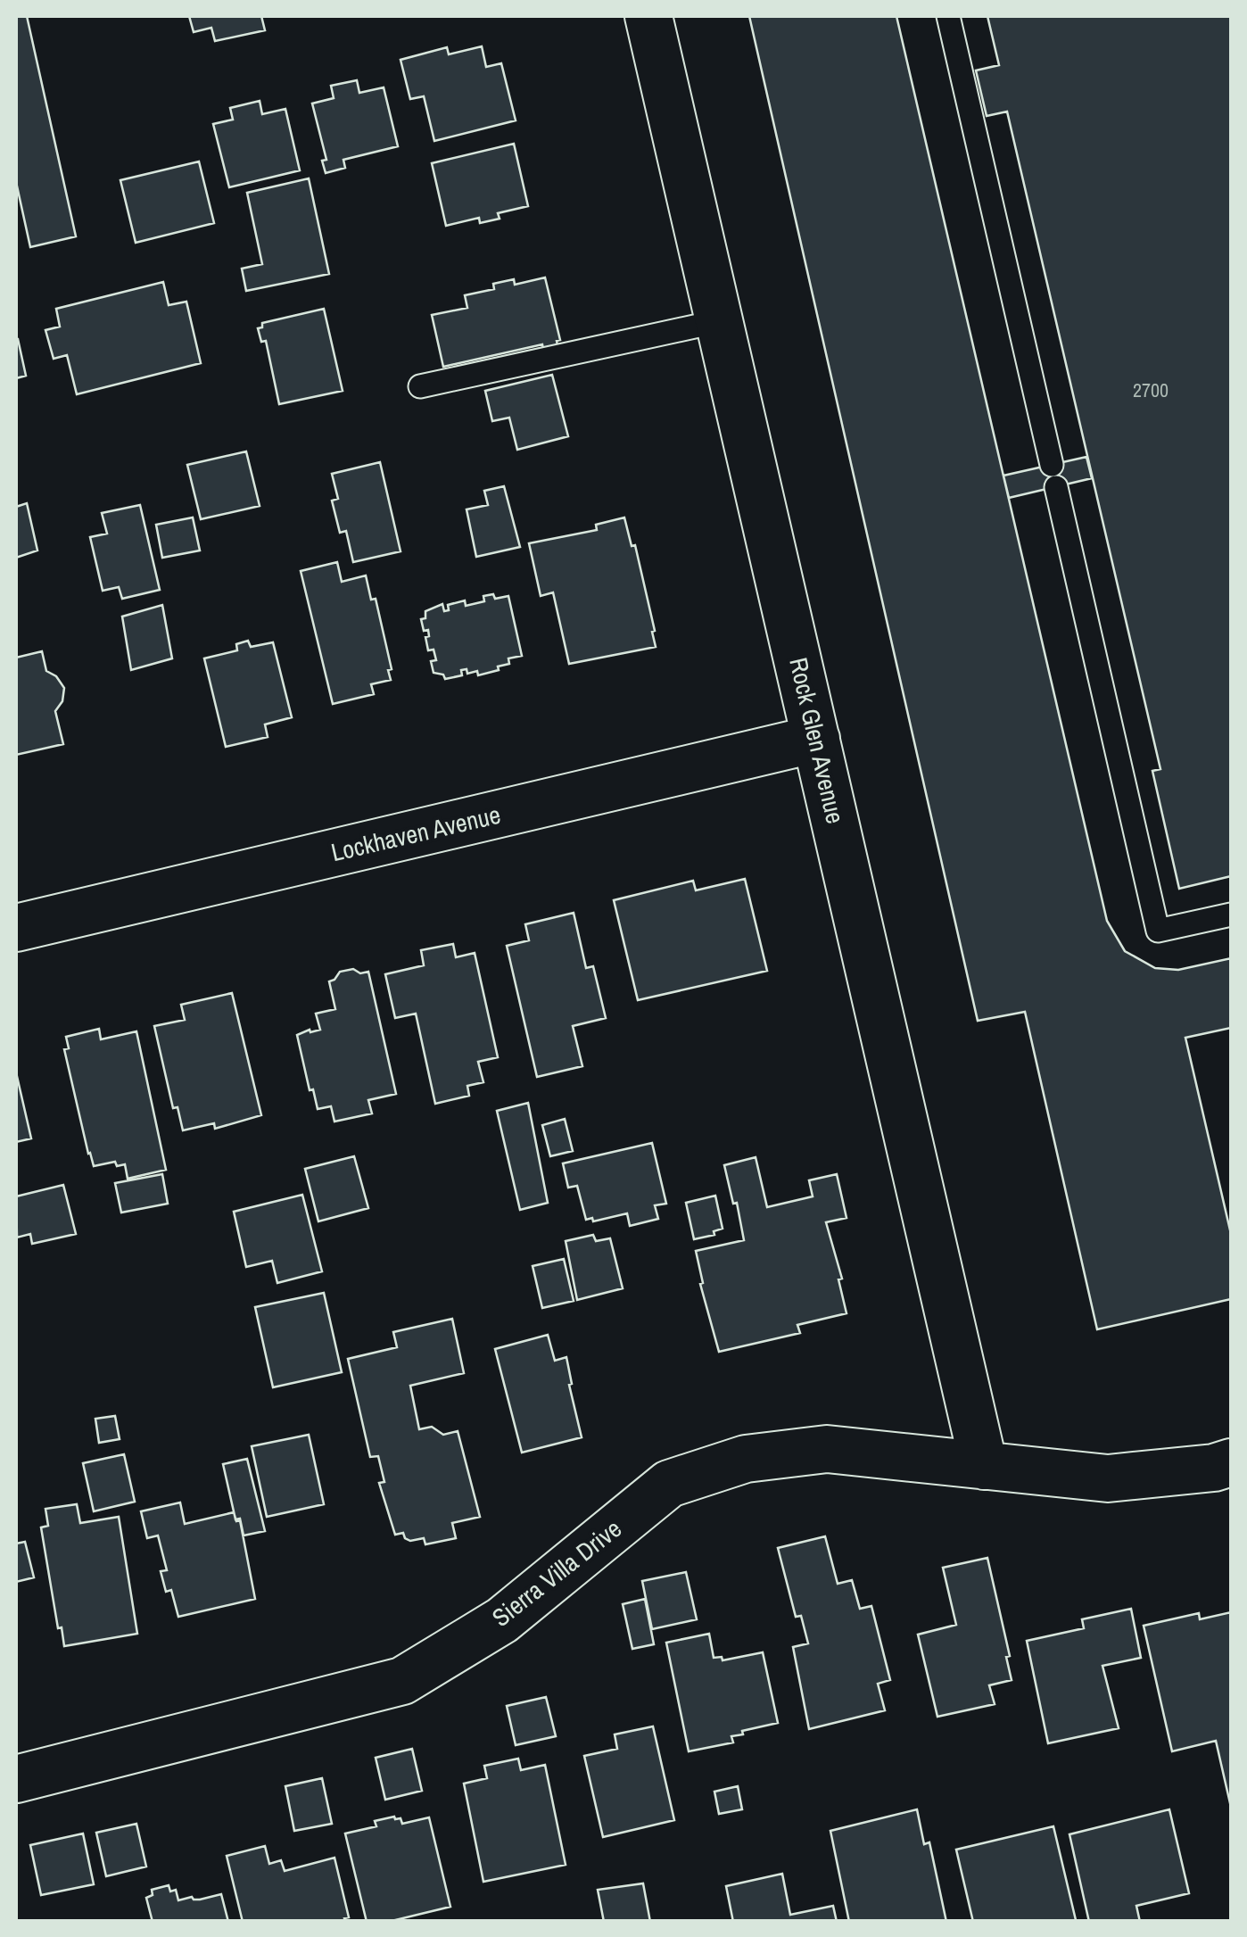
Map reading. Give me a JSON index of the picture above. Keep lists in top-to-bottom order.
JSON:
{
  "streets": {
    "street": ["Rock Glen Avenue", "Lockhaven Avenue", "Sierra Villa Drive"]
  },
  "crossings": [
    ["Rock Glen Avenue", "Lockhaven Avenue"],
    ["Rock Glen Avenue", "Sierra Villa Drive"]
  ],
  "house_numbers": ["2700"]
}
